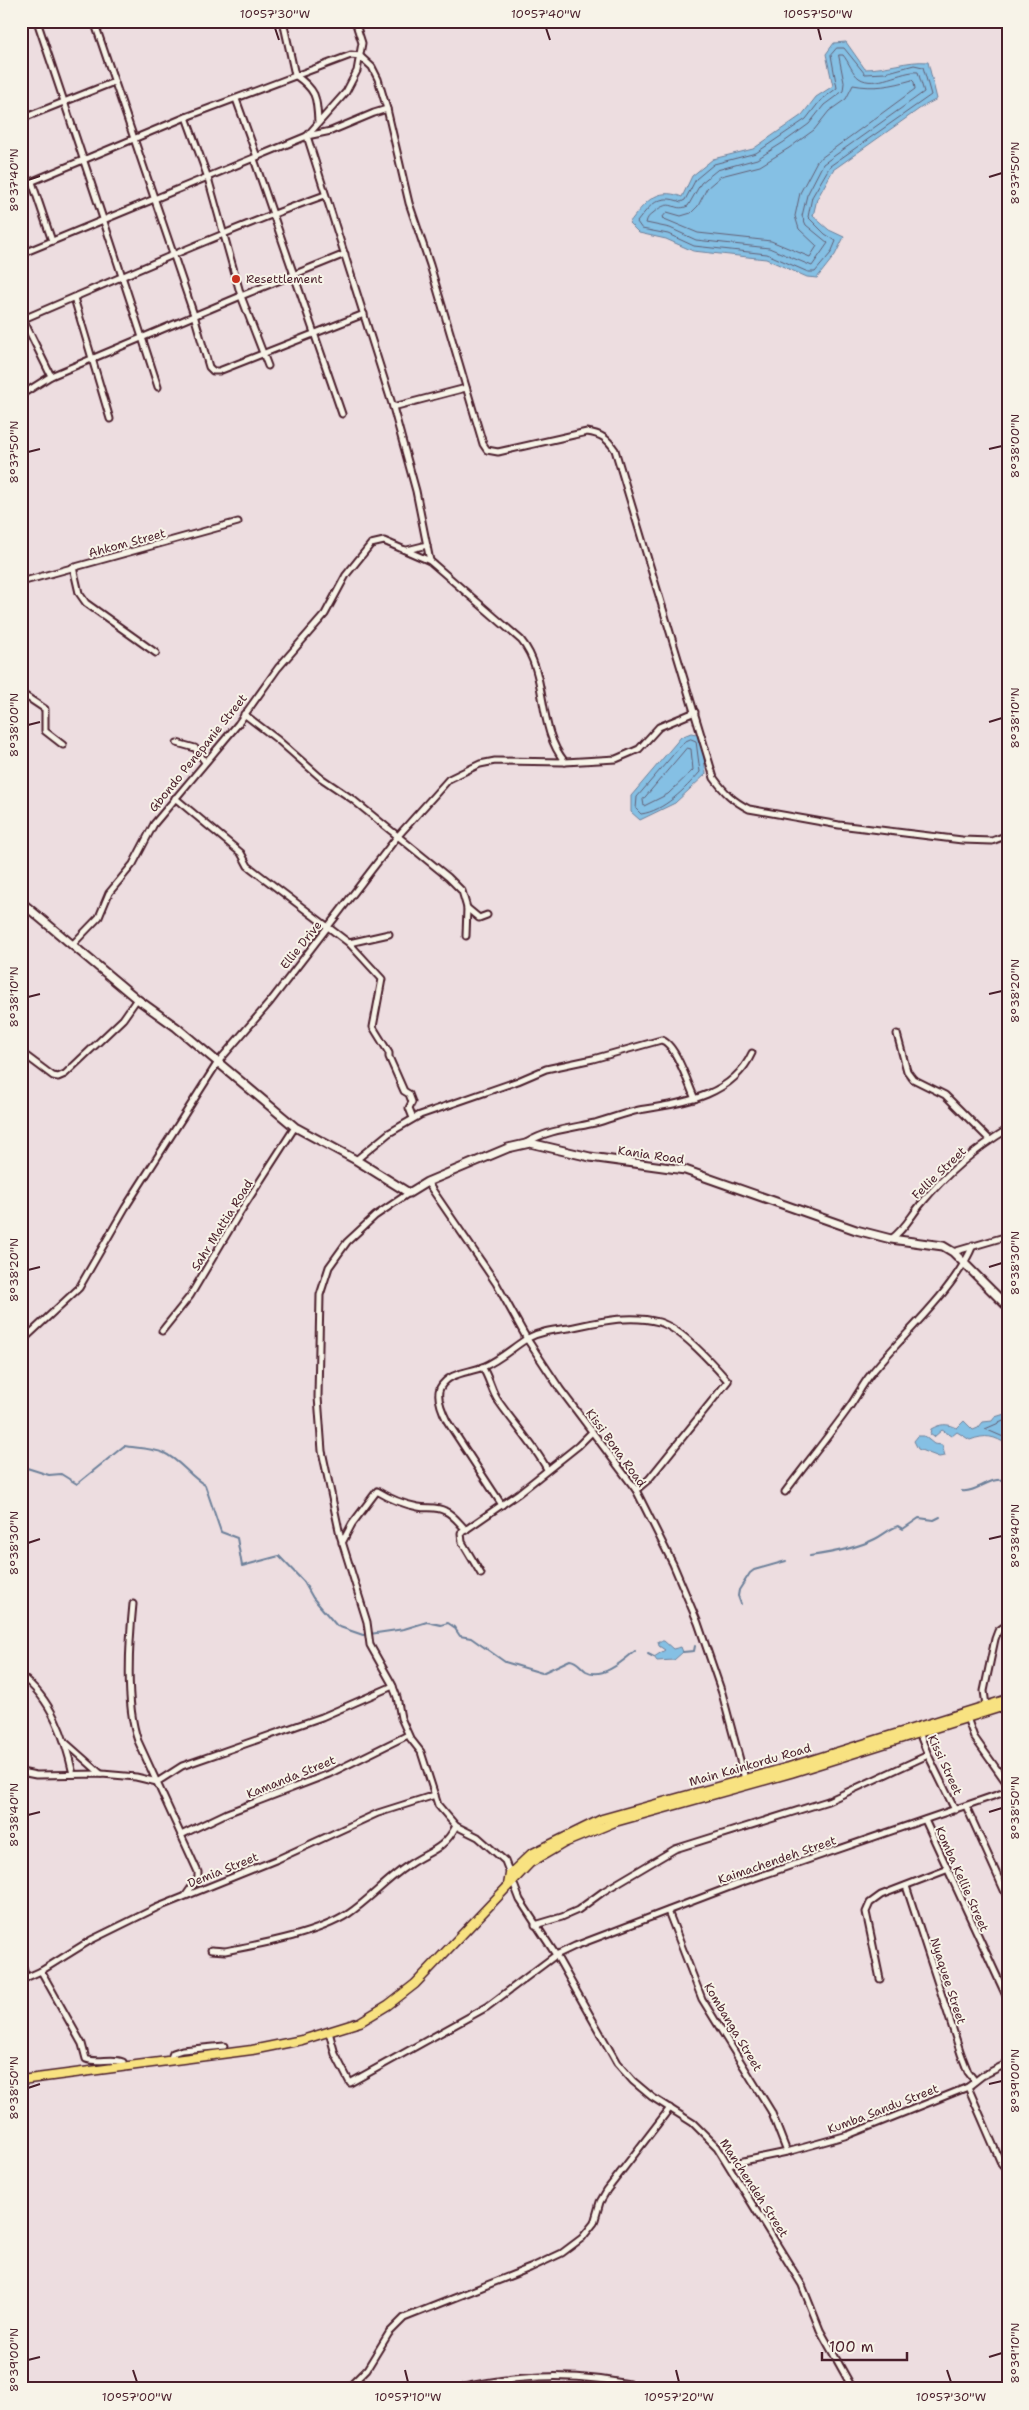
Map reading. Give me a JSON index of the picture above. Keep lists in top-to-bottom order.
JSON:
{
  "streets": {
    "main road": ["Kania Road", "Main Kainkordu Road"],
    "street": [
      "Ahkom Street",
      "Gbondo Penepanie Street",
      "Ellie Drive",
      "Fellie Street",
      "Sahr Mattia Road",
      "Kissi Bona Road",
      "Kissi Street",
      "Kamanda Street",
      "Kaimachendeh Street",
      "Demia Street",
      "Komba Kellie Street",
      "Nyaquee Street",
      "Kombanga Street",
      "Kumba Sandu Street",
      "Manchendeh Street"
    ]
  },
  "crossings": [
    ["Kania Road", "Fellie Street"],
    ["Kania Road", "Kissi Bona Road"],
    ["Kissi Bona Road", "Main Kainkordu Road"],
    ["Kissi Street", "Kaimachendeh Street"],
    ["Kaimachendeh Street", "Komba Kellie Street"],
    ["Kaimachendeh Street", "Kombanga Street"],
    ["Kaimachendeh Street", "Manchendeh Street"],
    ["Nyaquee Street", "Kumba Sandu Street"],
    ["Kombanga Street", "Kumba Sandu Street"],
    ["Kumba Sandu Street", "Manchendeh Street"]
  ],
  "places": ["Resettlement"],
  "scale_bar": "100 m",
  "coordinates": [
    "10°57'30\"W",
    "10°57'40\"W",
    "10°57'50\"W",
    "8°37'50\"N",
    "8°37'40\"N",
    "8°38'00\"N",
    "8°38'10\"N",
    "8°38'20\"N",
    "8°38'30\"N",
    "8°38'40\"N",
    "8°38'50\"N",
    "8°39'00\"N",
    "8°39'10\"N",
    "10°57'00\"W",
    "10°57'10\"W",
    "10°57'20\"W"
  ]
}
